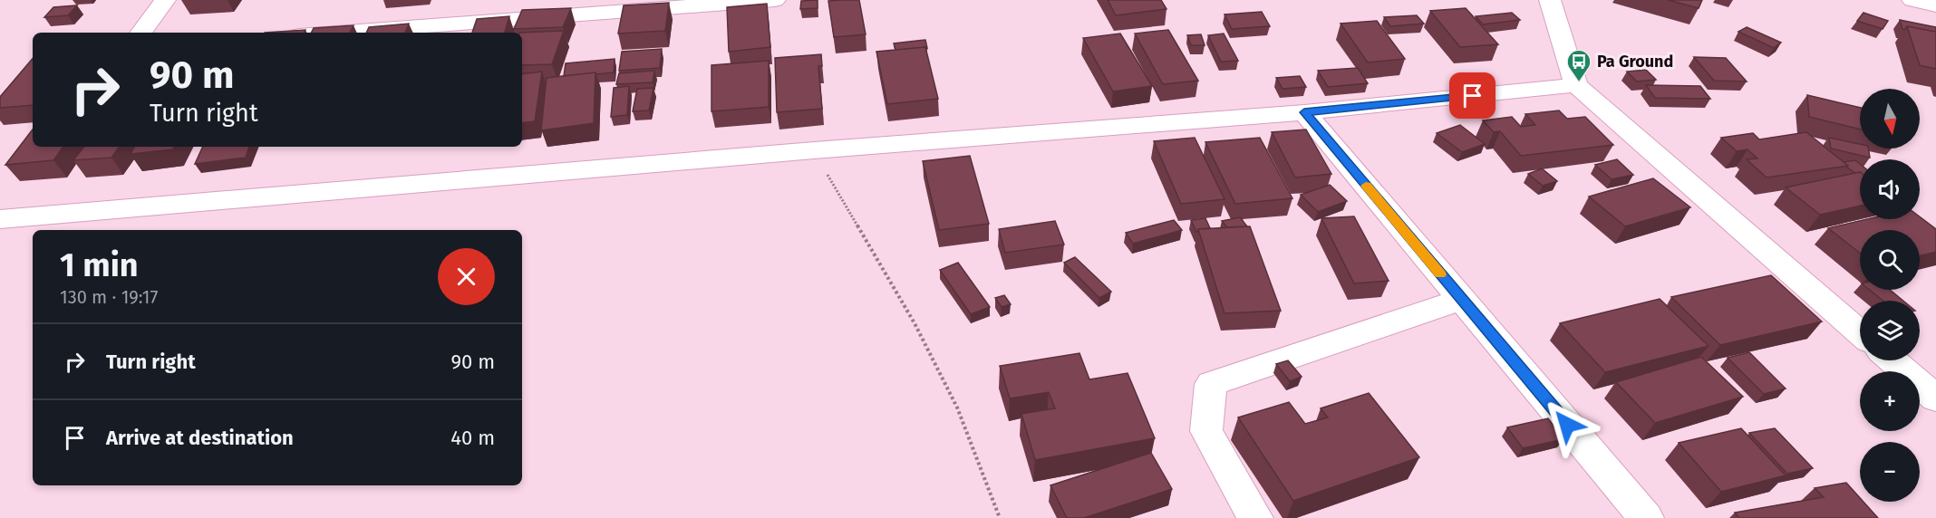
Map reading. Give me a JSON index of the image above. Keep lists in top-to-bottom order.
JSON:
{
  "places": {
    "bus stop": ["Pa Ground"]
  },
  "north": "bottom",
  "page": {
    "turn": ["90 m", "Turn right"],
    "map_buttons": ["+", "−"],
    "heading": ["1 min", "130 m · 19:17"],
    "list": [
      {
        "name": "Turn right",
        "value": "90 m"
      },
      {
        "name": "Arrive at destination",
        "value": "40 m"
      }
    ]
  }
}
